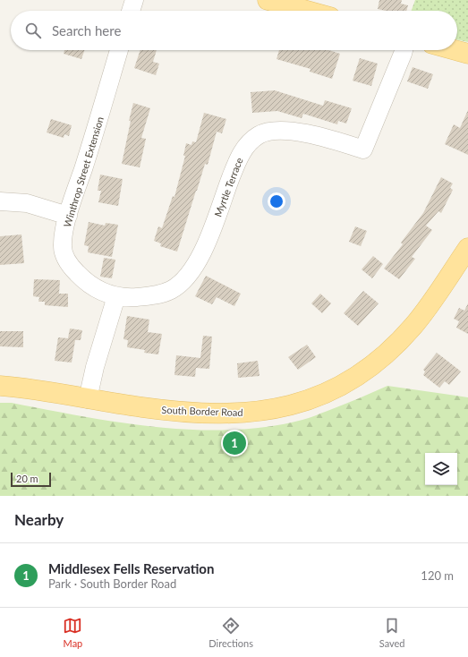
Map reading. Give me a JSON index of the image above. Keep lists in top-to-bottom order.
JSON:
{
  "streets": {
    "main road": ["South Border Road"],
    "street": ["Winthrop Street Extension", "Myrtle Terrace"]
  },
  "crossings": [
    ["Winthrop Street Extension", "Myrtle Terrace"]
  ],
  "scale_bar": "20 m",
  "page": {
    "search": "Search here",
    "pins": "1",
    "scale": "20 m",
    "heading": "Nearby",
    "list": [
      {
        "mark": "1",
        "name": "Middlesex Fells Reservation",
        "note": "Park · South Border Road",
        "value": "120 m"
      }
    ],
    "nav": ["Map", "Directions", "Saved"]
  }
}
